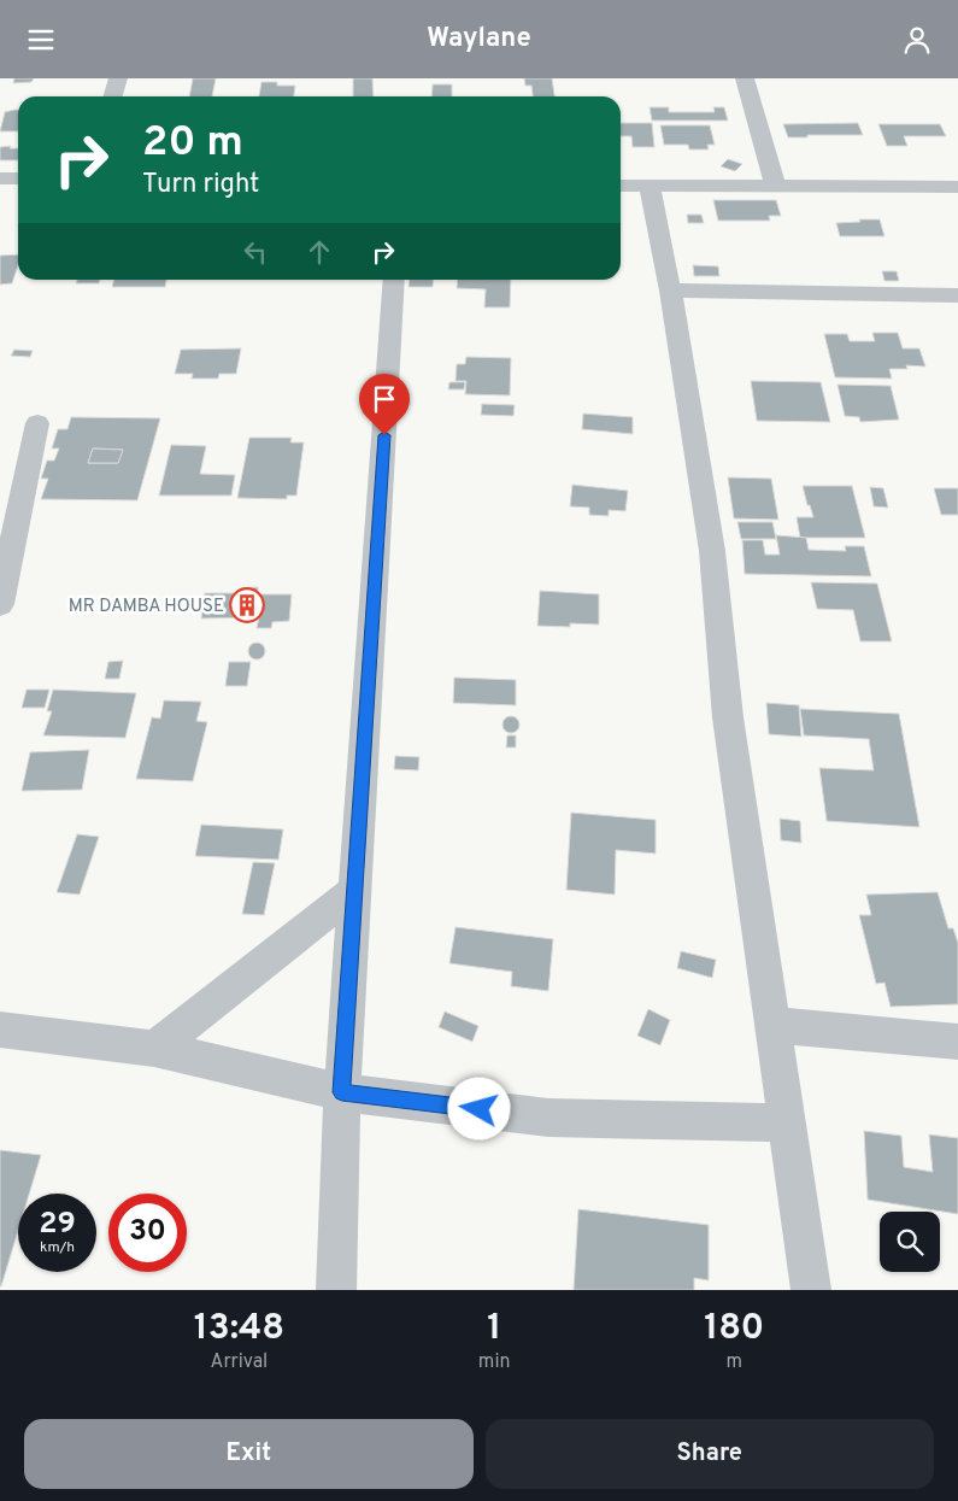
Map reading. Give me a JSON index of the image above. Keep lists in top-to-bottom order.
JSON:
{
  "places": {
    "building": ["MR DAMBA HOUSE"]
  },
  "page": {
    "header": "Waylane",
    "turn": ["20 m", "Turn right"],
    "speed": "29 km/h",
    "limit": "30",
    "eta": [
      "13:48",
      "Arrival",
      "1",
      "min",
      "180",
      "m"
    ],
    "buttons": ["Exit", "Share"]
  }
}
